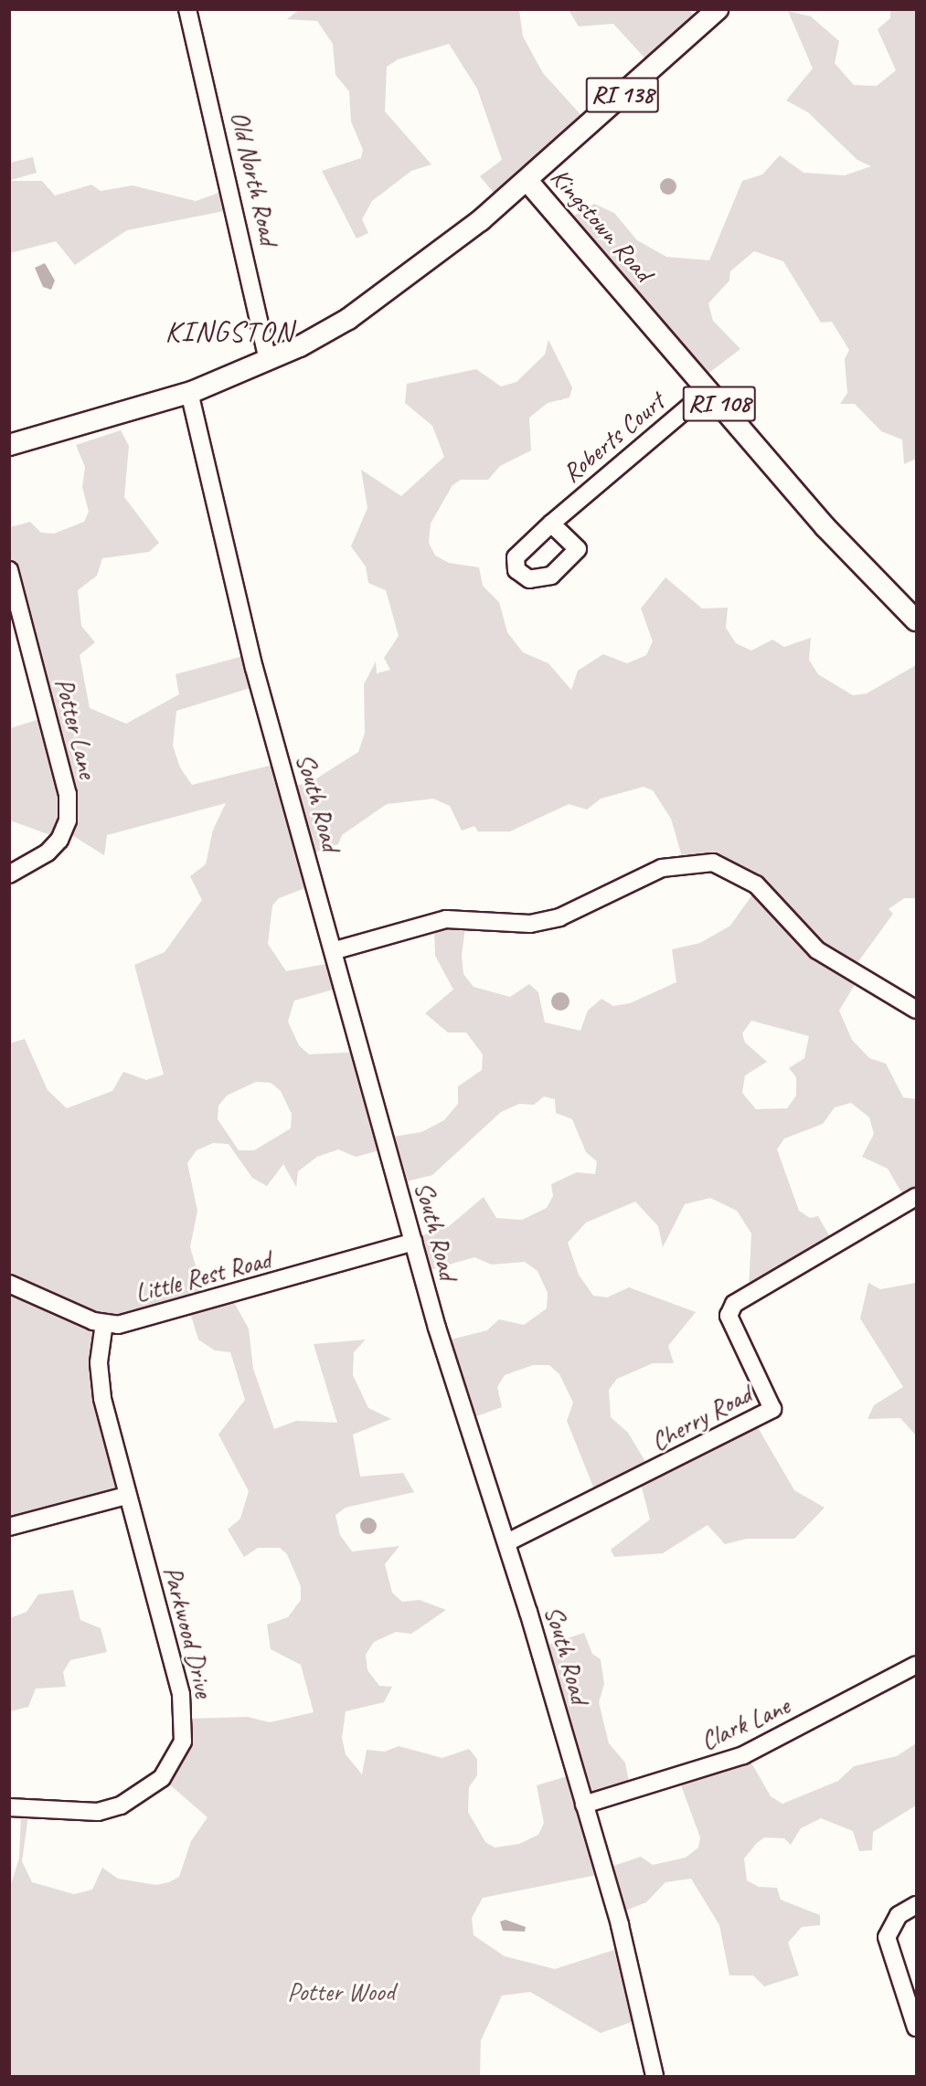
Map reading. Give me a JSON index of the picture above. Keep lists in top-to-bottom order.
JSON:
{
  "streets": {
    "main road": ["RI 138", "Kingstown Road", "RI 108"],
    "street": [
      "Old North Road",
      "Roberts Court",
      "Potter Lane",
      "South Road",
      "Little Rest Road",
      "Cherry Road",
      "Parkwood Drive",
      "Clark Lane"
    ]
  },
  "crossings": [
    ["RI 138", "Kingstown Road"],
    ["Old North Road", "Kingstown Road"],
    ["Kingstown Road", "Roberts Court"],
    ["Kingstown Road", "South Road"],
    ["South Road", "Little Rest Road"],
    ["South Road", "Cherry Road"],
    ["South Road", "Clark Lane"],
    ["Little Rest Road", "Parkwood Drive"]
  ],
  "districts": ["KINGSTON"],
  "parks": ["Potter Wood"]
}
